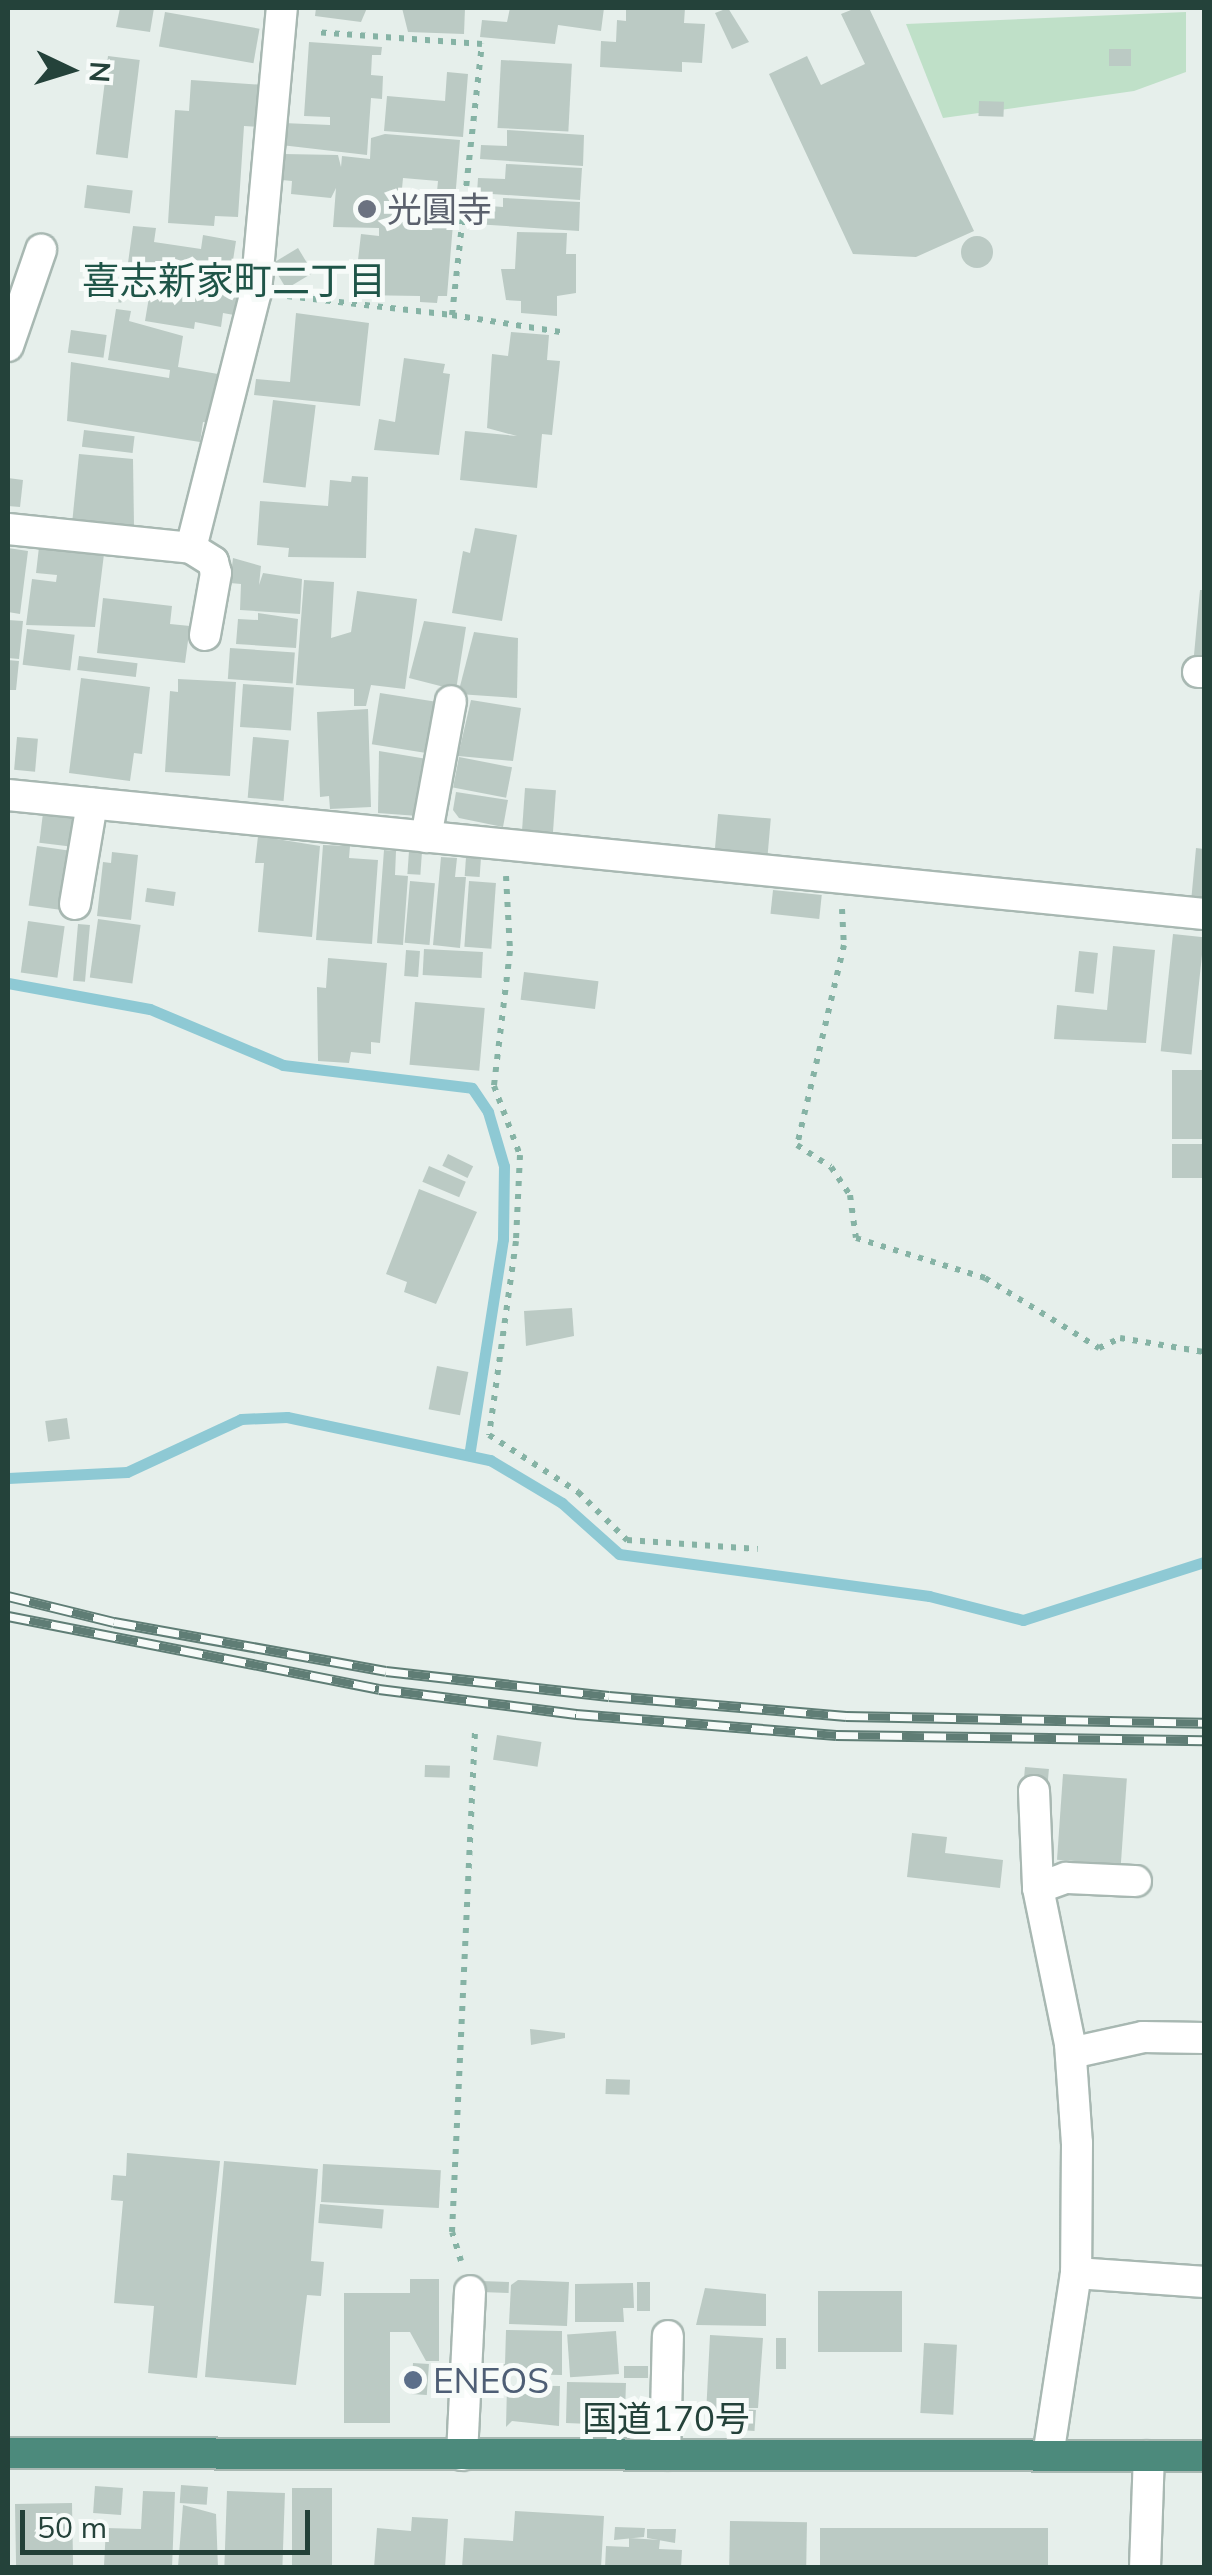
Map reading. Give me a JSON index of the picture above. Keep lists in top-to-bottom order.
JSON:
{
  "streets": {
    "highway": ["国道170号"]
  },
  "districts": ["喜志新家町二丁目"],
  "places": ["光圓寺", "ENEOS"],
  "scale_bar": "50 m",
  "north": "right"
}
